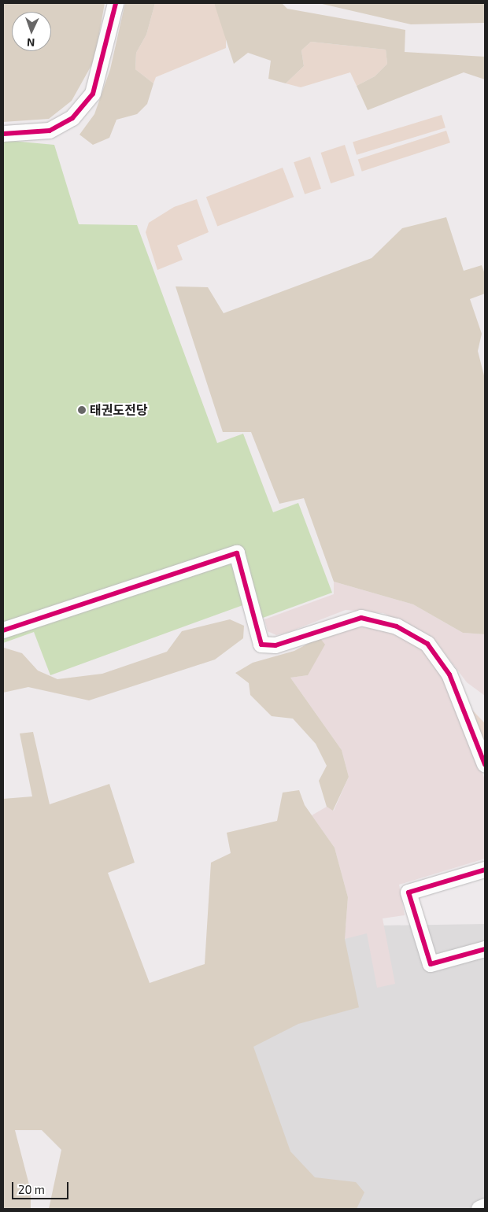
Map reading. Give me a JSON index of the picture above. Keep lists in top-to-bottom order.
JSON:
{
  "places": ["태권도전당"],
  "scale_bar": "20 m",
  "north": "bottom"
}
